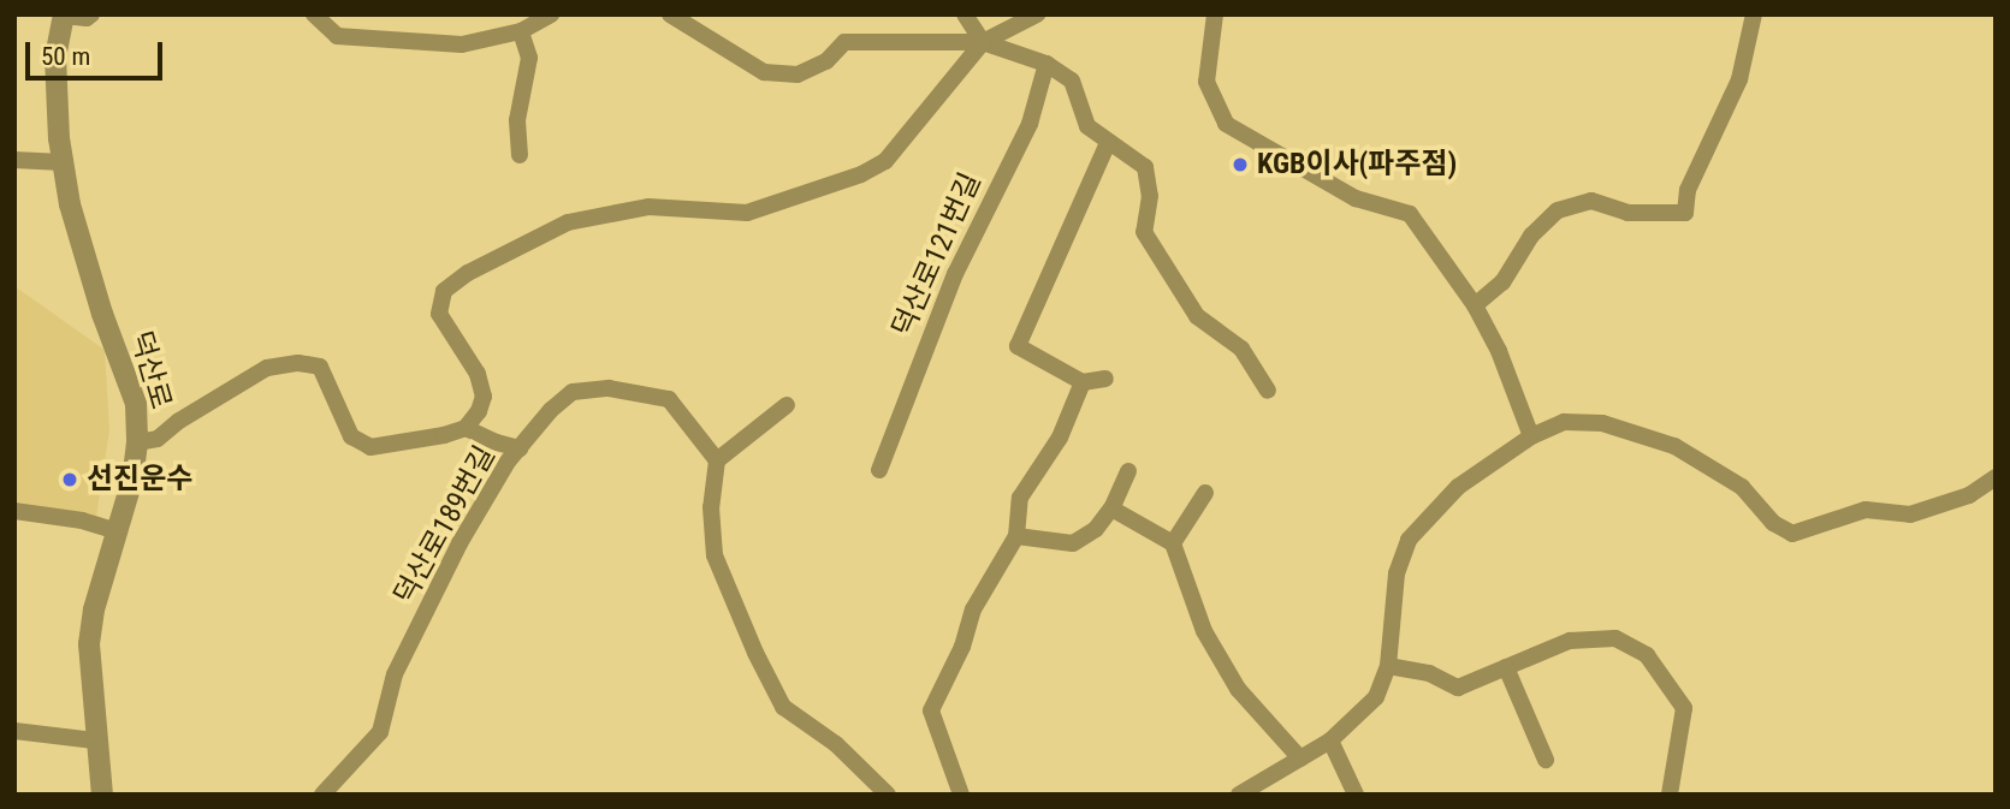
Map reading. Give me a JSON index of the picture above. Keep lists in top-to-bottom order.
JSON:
{
  "streets": {
    "street": ["덕산로121번길", "덕산로", "덕산로189번길"]
  },
  "places": ["KGB이사(파주점)", "선진운수"],
  "scale_bar": "50 m"
}
